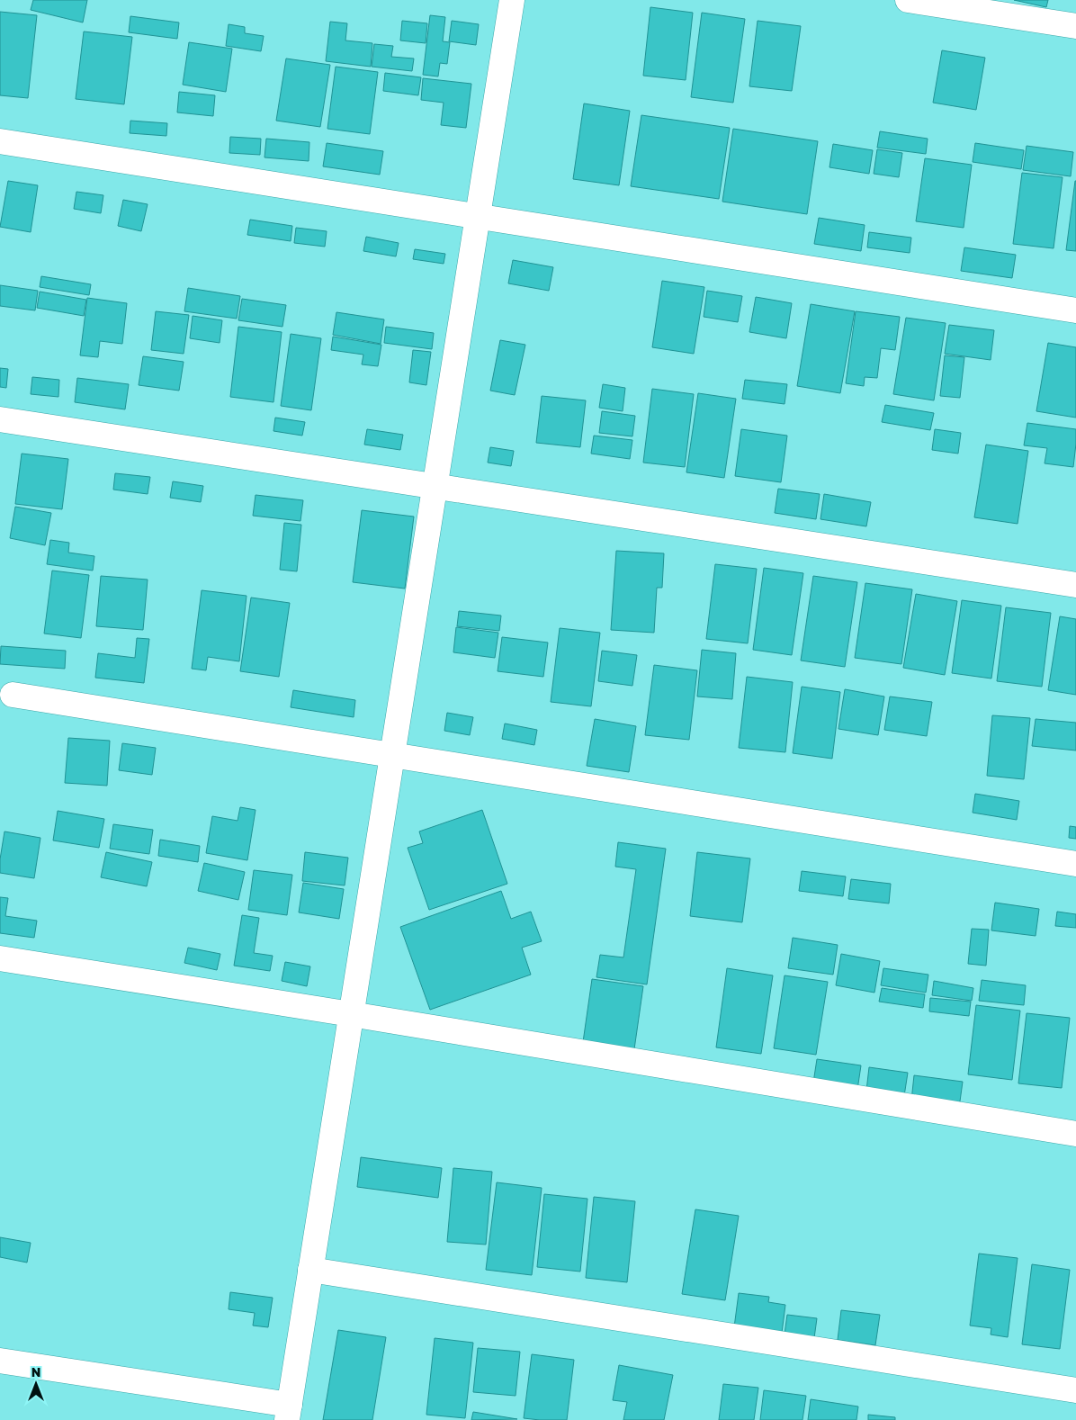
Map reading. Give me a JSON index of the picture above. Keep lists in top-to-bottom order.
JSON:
{
  "north": "top"
}
